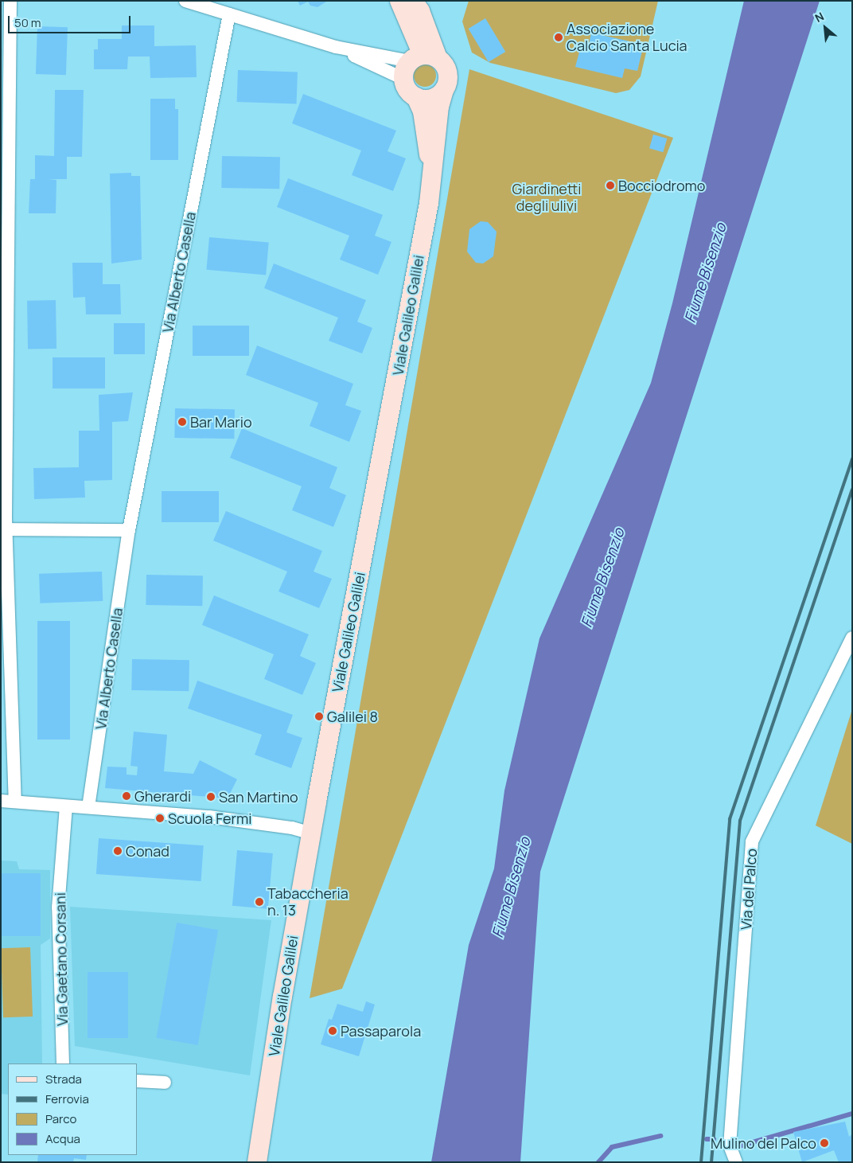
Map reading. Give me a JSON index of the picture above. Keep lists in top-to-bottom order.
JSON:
{
  "streets": {
    "main road": ["Viale Galileo Galilei"],
    "street": ["Via Alberto Casella", "Via del Palco", "Via Gaetano Corsani"]
  },
  "water": ["Fiume Bisenzio"],
  "parks": ["Giardinetti degli ulivi"],
  "places": [
    "Associazione Calcio Santa Lucia",
    "Bocciodromo",
    "Bar Mario",
    "Galilei 8",
    "Gherardi",
    "San Martino",
    "Scuola Fermi",
    "Conad",
    "Tabaccheria n. 13",
    "Passaparola",
    "Mulino del Palco"
  ],
  "legend": [
    "Strada",
    "Ferrovia",
    "Parco",
    "Acqua"
  ],
  "scale_bar": "50 m",
  "north": "top left"
}
